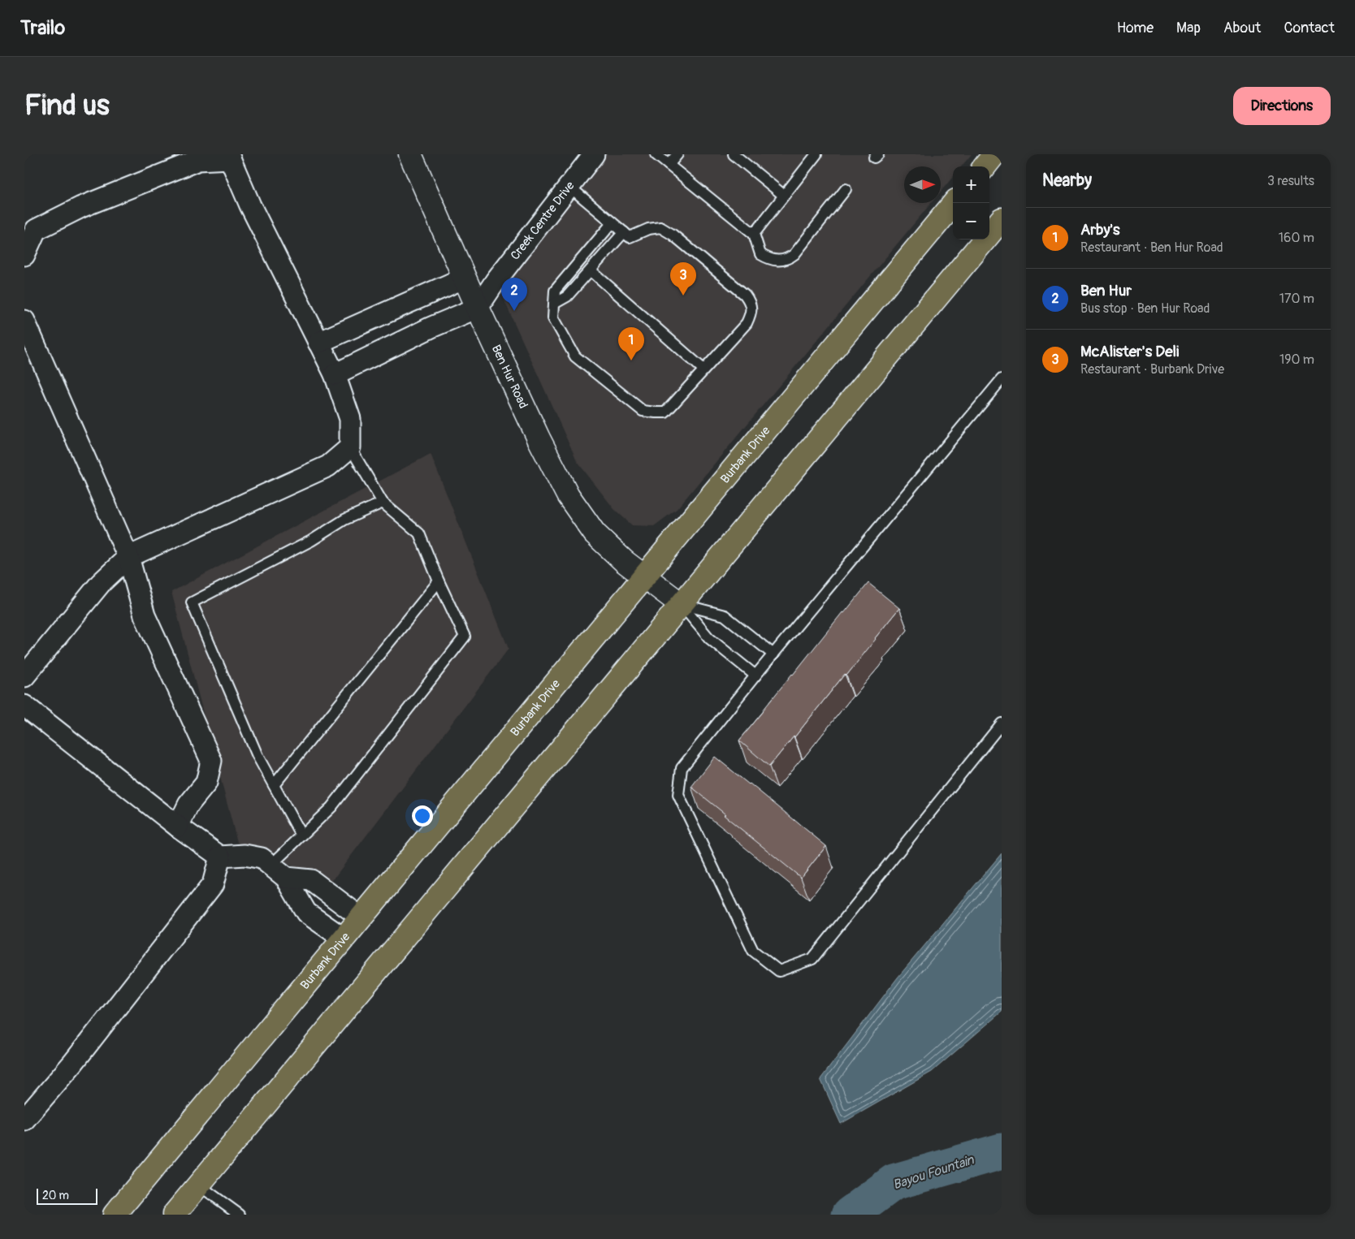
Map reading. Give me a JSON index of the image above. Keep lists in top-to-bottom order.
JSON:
{
  "streets": {
    "main road": ["Burbank Drive"],
    "street": ["Creek Centre Drive", "Ben Hur Road"]
  },
  "crossings": [
    ["Creek Centre Drive", "Ben Hur Road"],
    ["Ben Hur Road", "Burbank Drive"]
  ],
  "water": ["Bayou Fountain"],
  "scale_bar": "20 m",
  "north": "right",
  "page": {
    "header": "Trailo",
    "nav": [
      "Home",
      "Map",
      "About",
      "Contact"
    ],
    "buttons": "Directions",
    "title": "Find us",
    "heading": ["Nearby", "3 results"],
    "map_buttons": ["+", "−"],
    "list": [
      {
        "mark": "1",
        "name": "Arby's",
        "note": "Restaurant · Ben Hur Road",
        "value": "160 m"
      },
      {
        "mark": "2",
        "name": "Ben Hur",
        "note": "Bus stop · Ben Hur Road",
        "value": "170 m"
      },
      {
        "mark": "3",
        "name": "McAlister's Deli",
        "note": "Restaurant · Burbank Drive",
        "value": "190 m"
      }
    ],
    "pins": ["3", "2", "1"],
    "scale": "20 m"
  }
}
